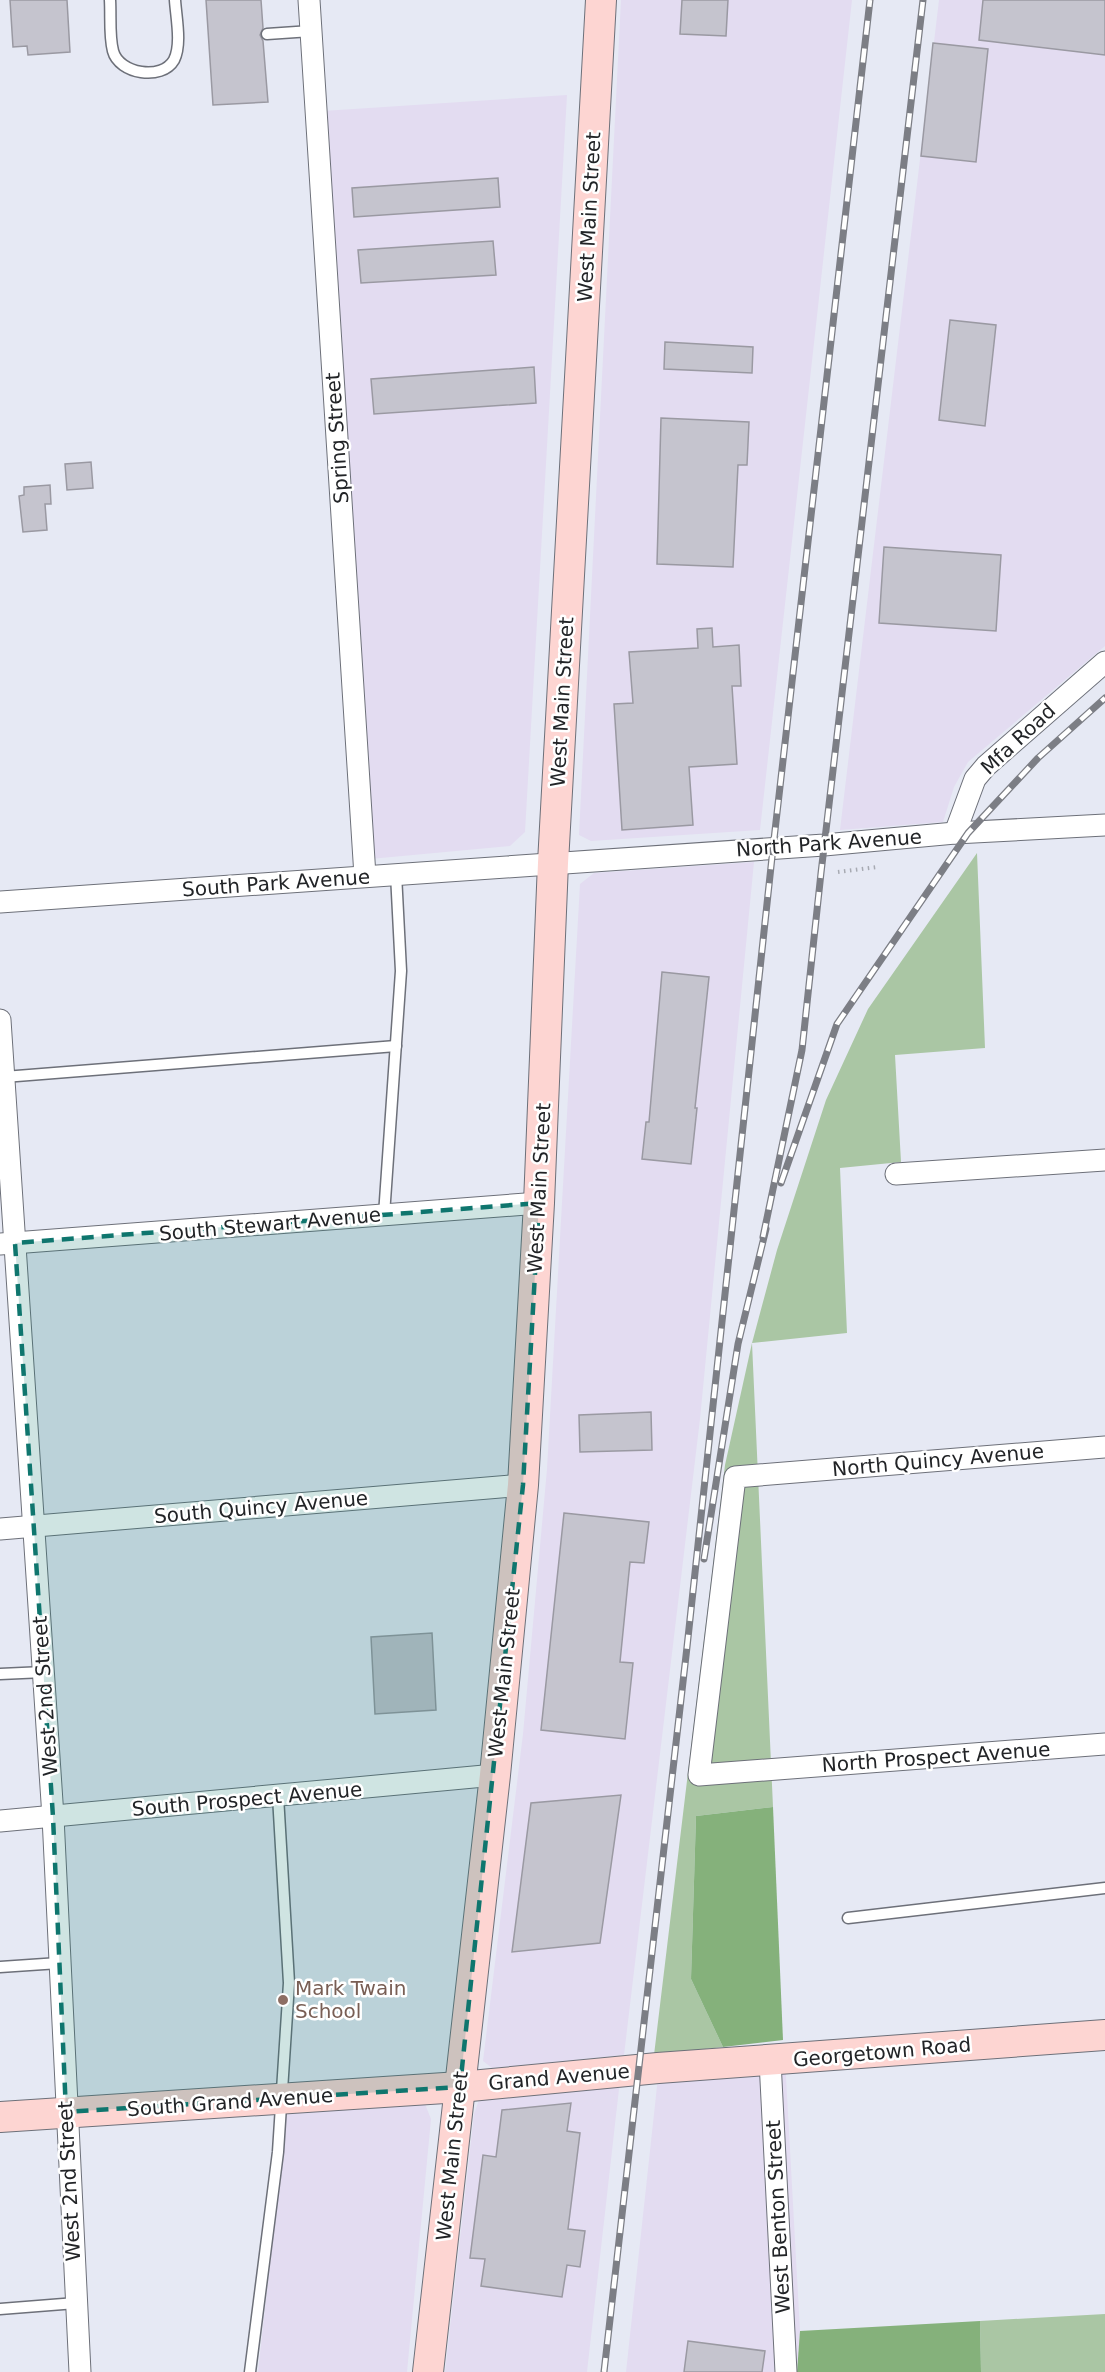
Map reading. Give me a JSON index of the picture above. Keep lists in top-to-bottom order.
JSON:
{
  "streets": {
    "main road": [
      "West Main Street",
      "Georgetown Road",
      "Grand Avenue",
      "South Grand Avenue"
    ],
    "street": [
      "Spring Street",
      "Mfa Road",
      "North Park Avenue",
      "South Park Avenue",
      "South Stewart Avenue",
      "North Quincy Avenue",
      "South Quincy Avenue",
      "West 2nd Street",
      "North Prospect Avenue",
      "South Prospect Avenue",
      "West Benton Street"
    ]
  },
  "crossings": [
    ["West Main Street", "North Park Avenue"],
    ["West Main Street", "South Park Avenue"],
    ["West Main Street", "South Stewart Avenue"],
    ["West Main Street", "South Quincy Avenue"],
    ["West Main Street", "South Prospect Avenue"],
    ["West Main Street", "Grand Avenue"],
    ["West Main Street", "South Grand Avenue"],
    ["Spring Street", "South Park Avenue"],
    ["Mfa Road", "North Park Avenue"],
    ["North Park Avenue", "South Park Avenue"],
    ["South Stewart Avenue", "West 2nd Street"],
    ["North Quincy Avenue", "North Prospect Avenue"],
    ["South Quincy Avenue", "West 2nd Street"],
    ["West 2nd Street", "South Prospect Avenue"],
    ["West 2nd Street", "South Grand Avenue"],
    ["Georgetown Road", "Grand Avenue"],
    ["Georgetown Road", "West Benton Street"],
    ["Grand Avenue", "South Grand Avenue"]
  ],
  "places": ["Mark Twain School"]
}
